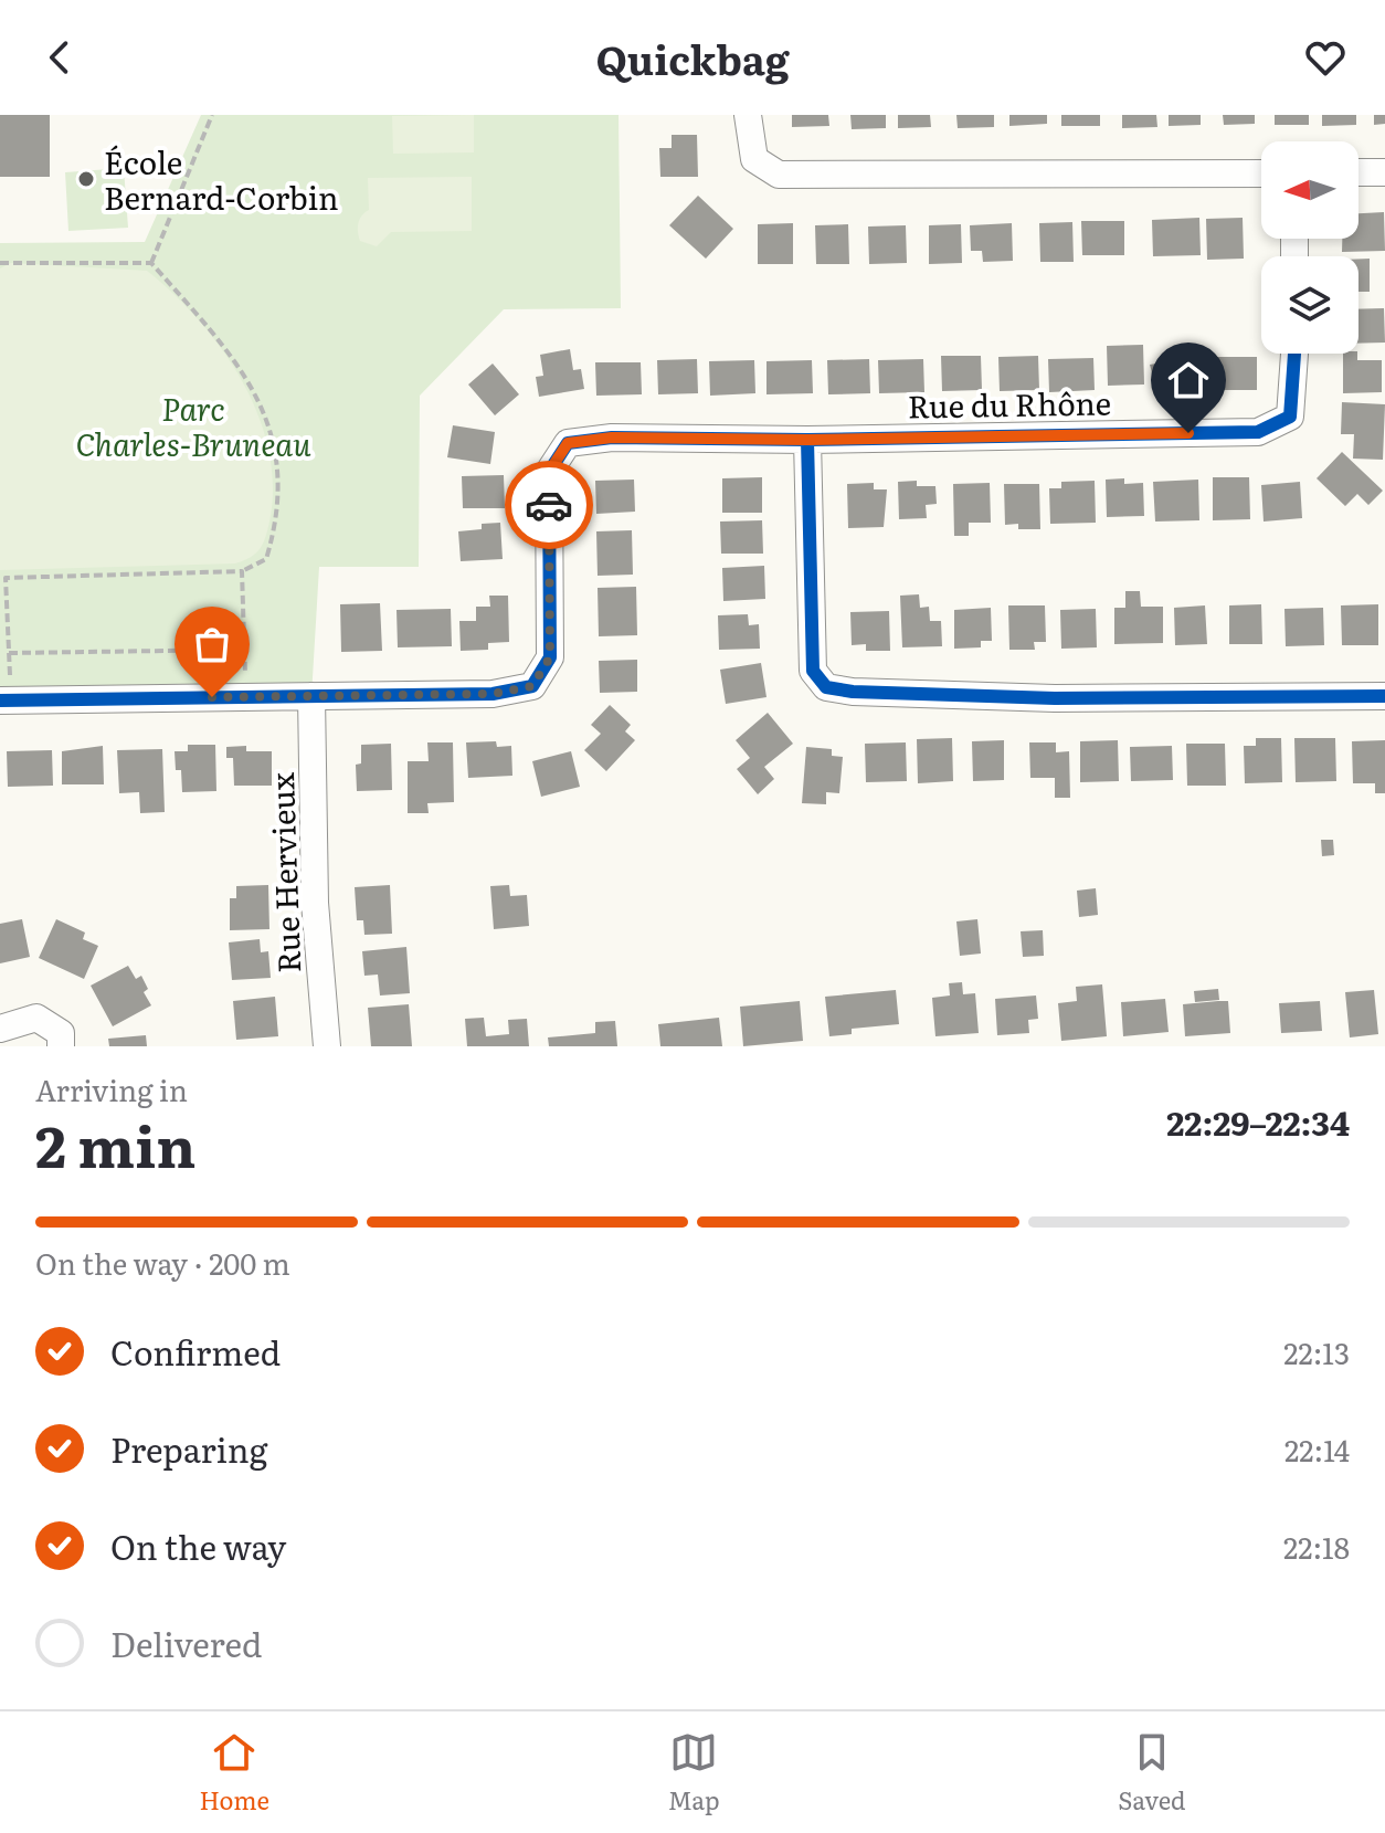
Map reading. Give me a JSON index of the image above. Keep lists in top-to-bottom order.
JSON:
{
  "streets": {
    "street": ["Rue du Rhône", "Rue Hervieux"]
  },
  "parks": ["Parc Charles-Bruneau"],
  "places": ["École Bernard-Corbin"],
  "north": "left",
  "page": {
    "header": "Quickbag",
    "heading": ["2 min", "Arriving in", "22:29–22:34"],
    "bar": "On the way · 200 m",
    "list": [
      ["Confirmed", "22:13"],
      ["Preparing", "22:14"],
      ["On the way", "22:18"],
      "Delivered"
    ],
    "tabs": ["Home", "Map", "Saved"]
  }
}
